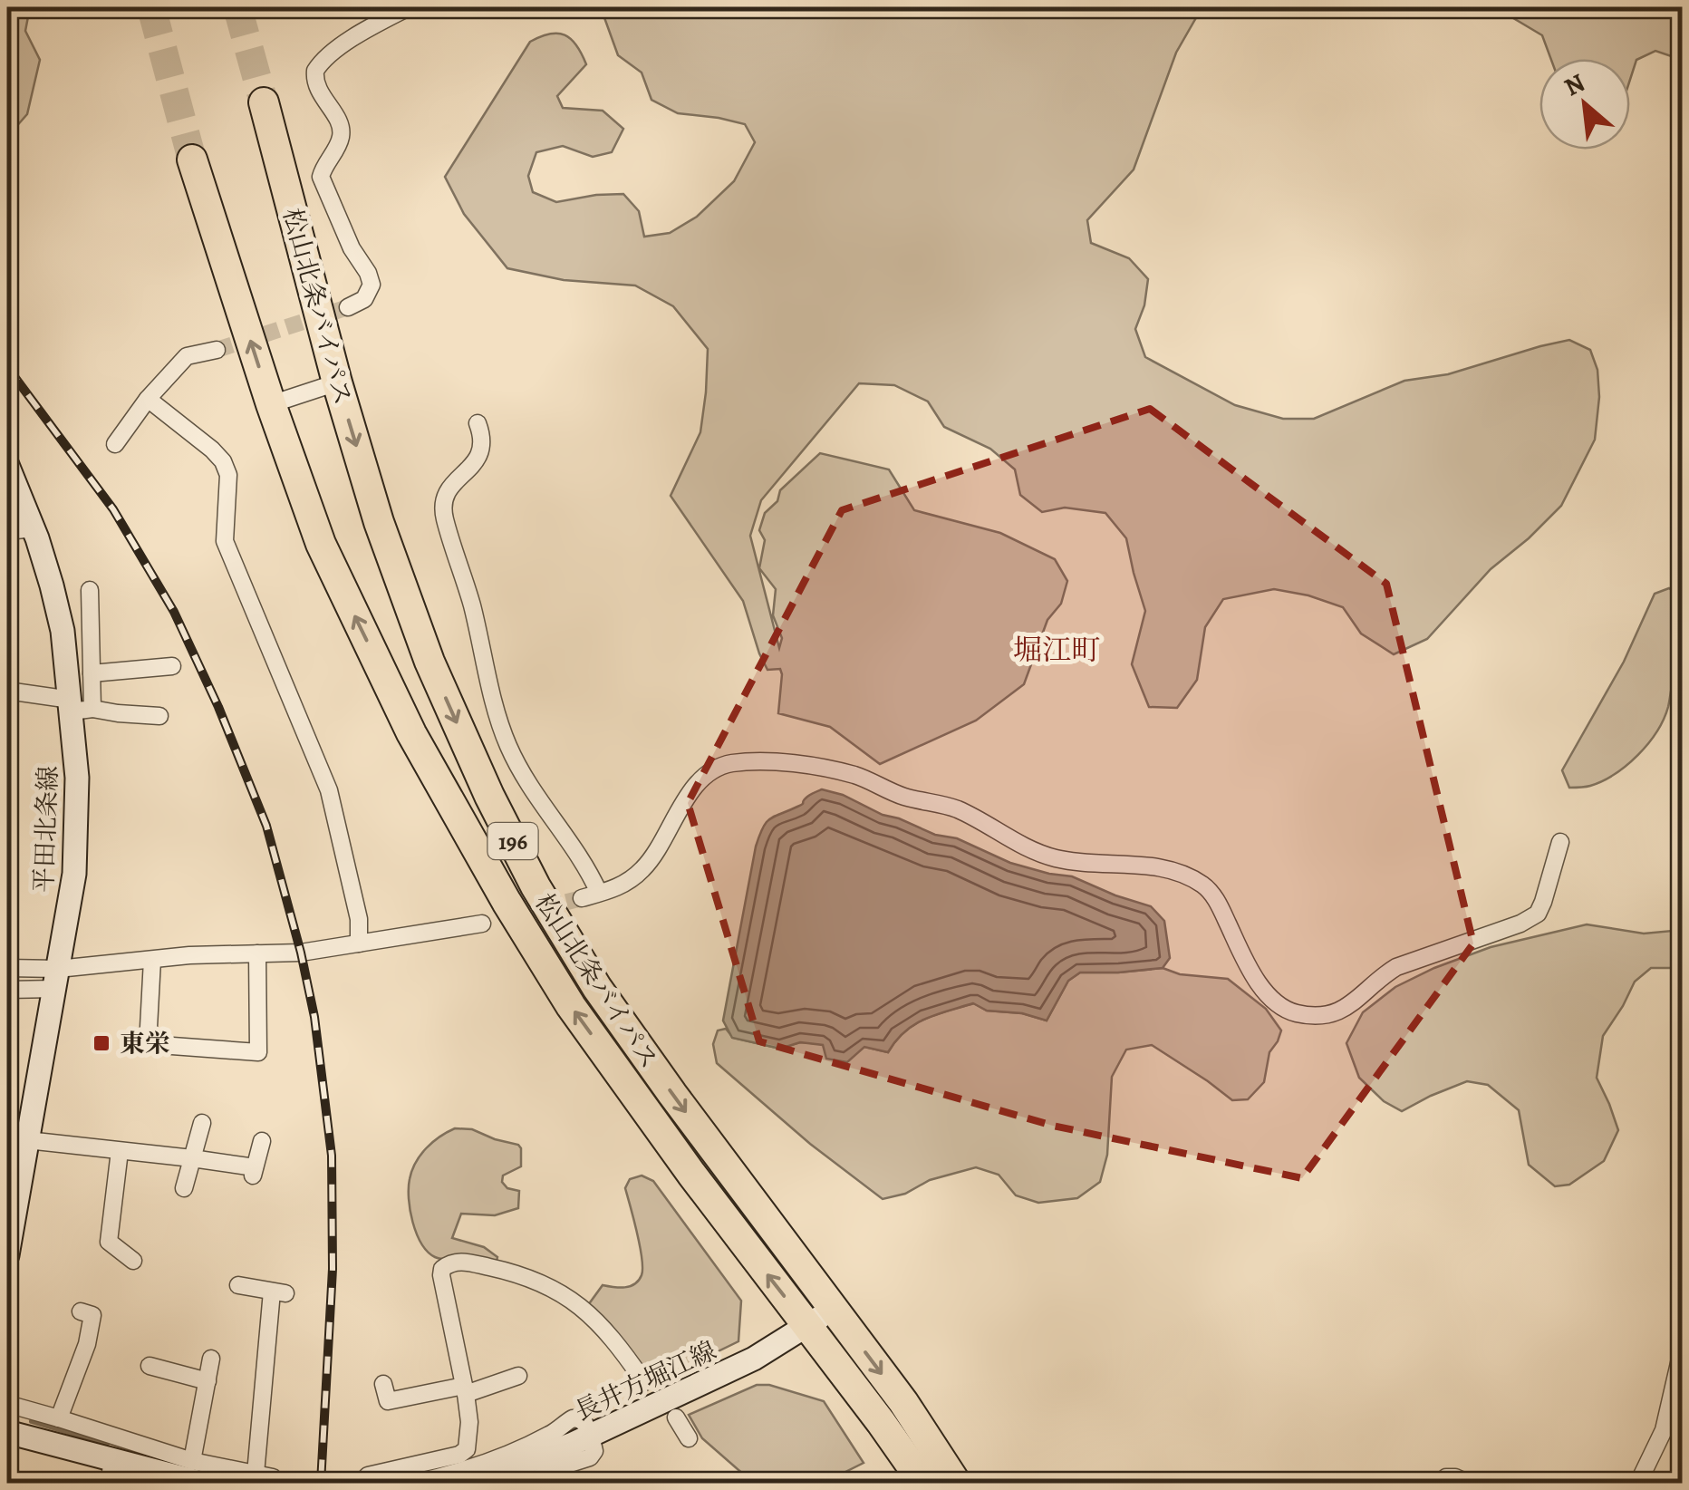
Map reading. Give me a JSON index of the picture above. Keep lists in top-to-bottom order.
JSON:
{
  "streets": {
    "highway": ["松山北条バイパス", "196"],
    "main road": ["平田北条線", "長井方堀江線"]
  },
  "crossings": [
    ["松山北条バイパス", "長井方堀江線"]
  ],
  "districts": ["堀江町"],
  "places": {
    "transit": ["東栄"]
  },
  "north": "top left"
}
